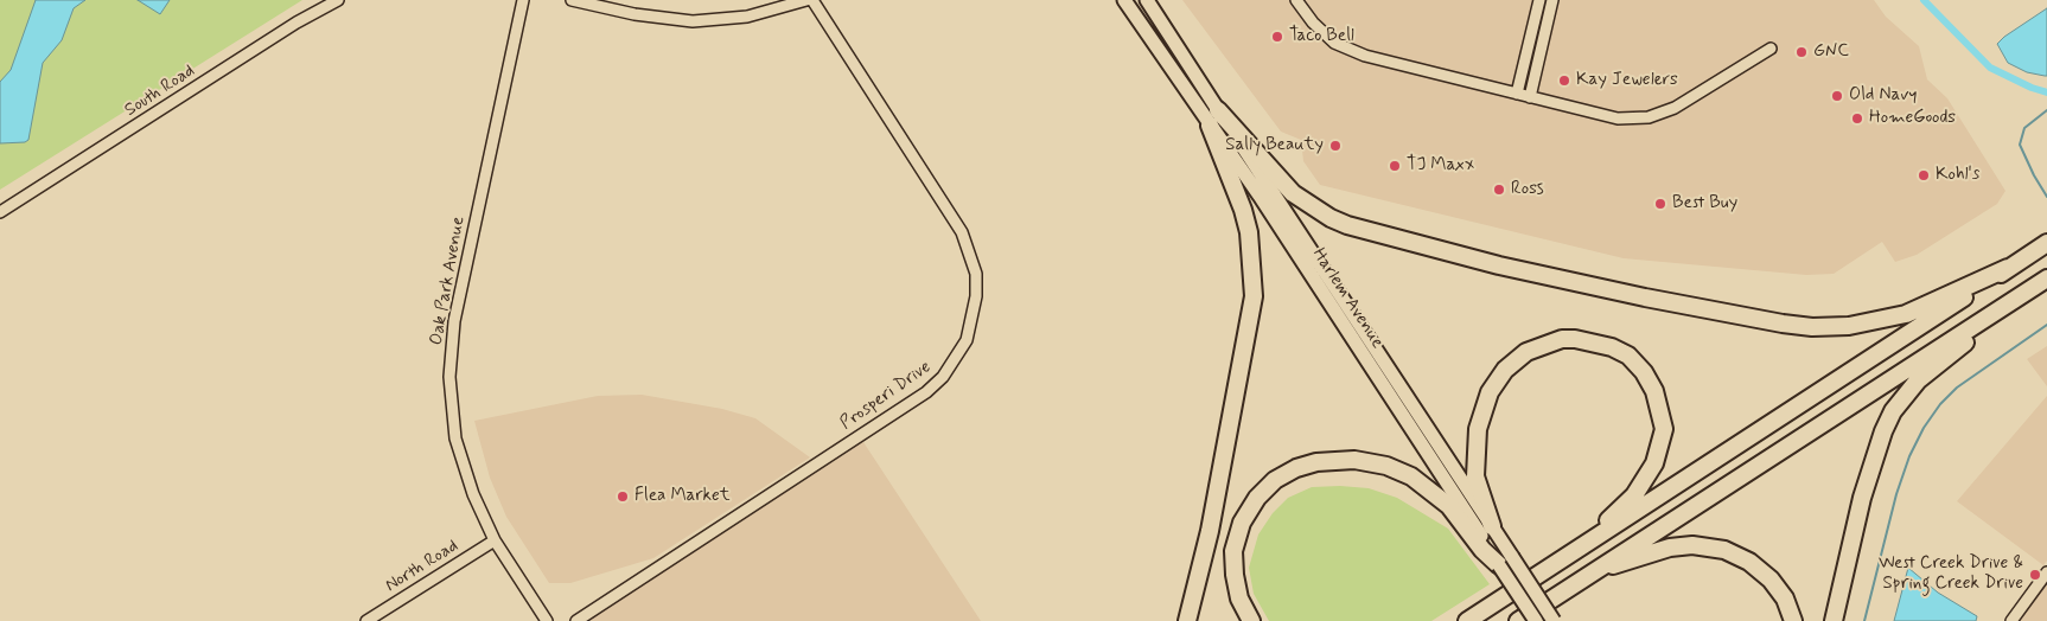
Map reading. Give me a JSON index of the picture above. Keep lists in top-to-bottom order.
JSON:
{
  "streets": {
    "main road": ["Harlem Avenue"],
    "street": [
      "South Road",
      "Oak Park Avenue",
      "Prosperi Drive",
      "North Road"
    ]
  },
  "crossings": [
    ["Oak Park Avenue", "North Road"]
  ],
  "places": [
    "Taco Bell",
    "GNC",
    "Kay Jewelers",
    "Old Navy",
    "HomeGoods",
    "Sally Beauty",
    "TJ Maxx",
    "Kohl's",
    "Ross",
    "Best Buy",
    "Flea Market",
    "West Creek Drive & Spring Creek Drive"
  ]
}
